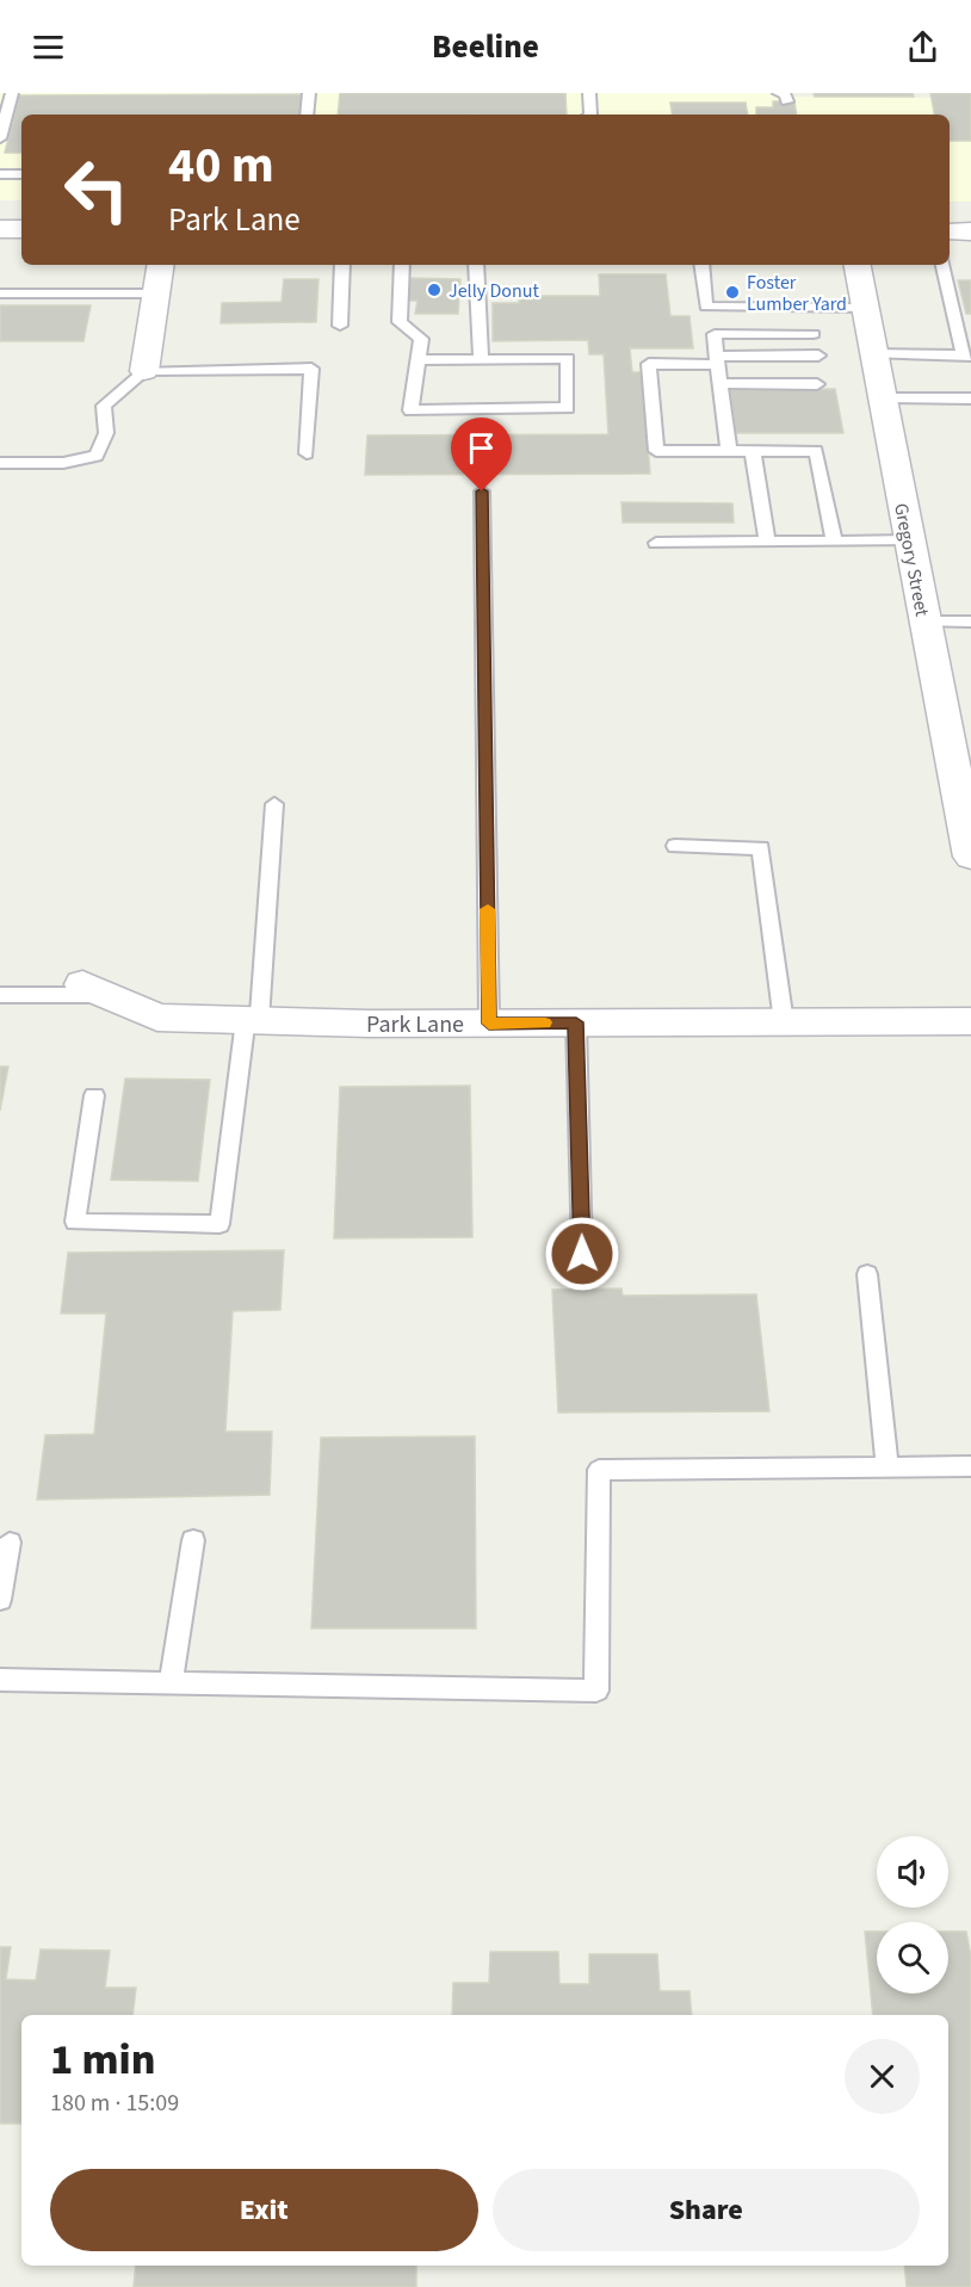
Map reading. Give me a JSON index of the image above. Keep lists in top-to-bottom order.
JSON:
{
  "streets": {
    "street": ["Gregory Street", "Park Lane"]
  },
  "places": ["Jelly Donut", "Foster Lumber Yard"],
  "page": {
    "header": "Beeline",
    "turn": ["40 m", "Park Lane"],
    "heading": ["1 min", "180 m · 15:09"],
    "buttons": ["Exit", "Share"]
  }
}
